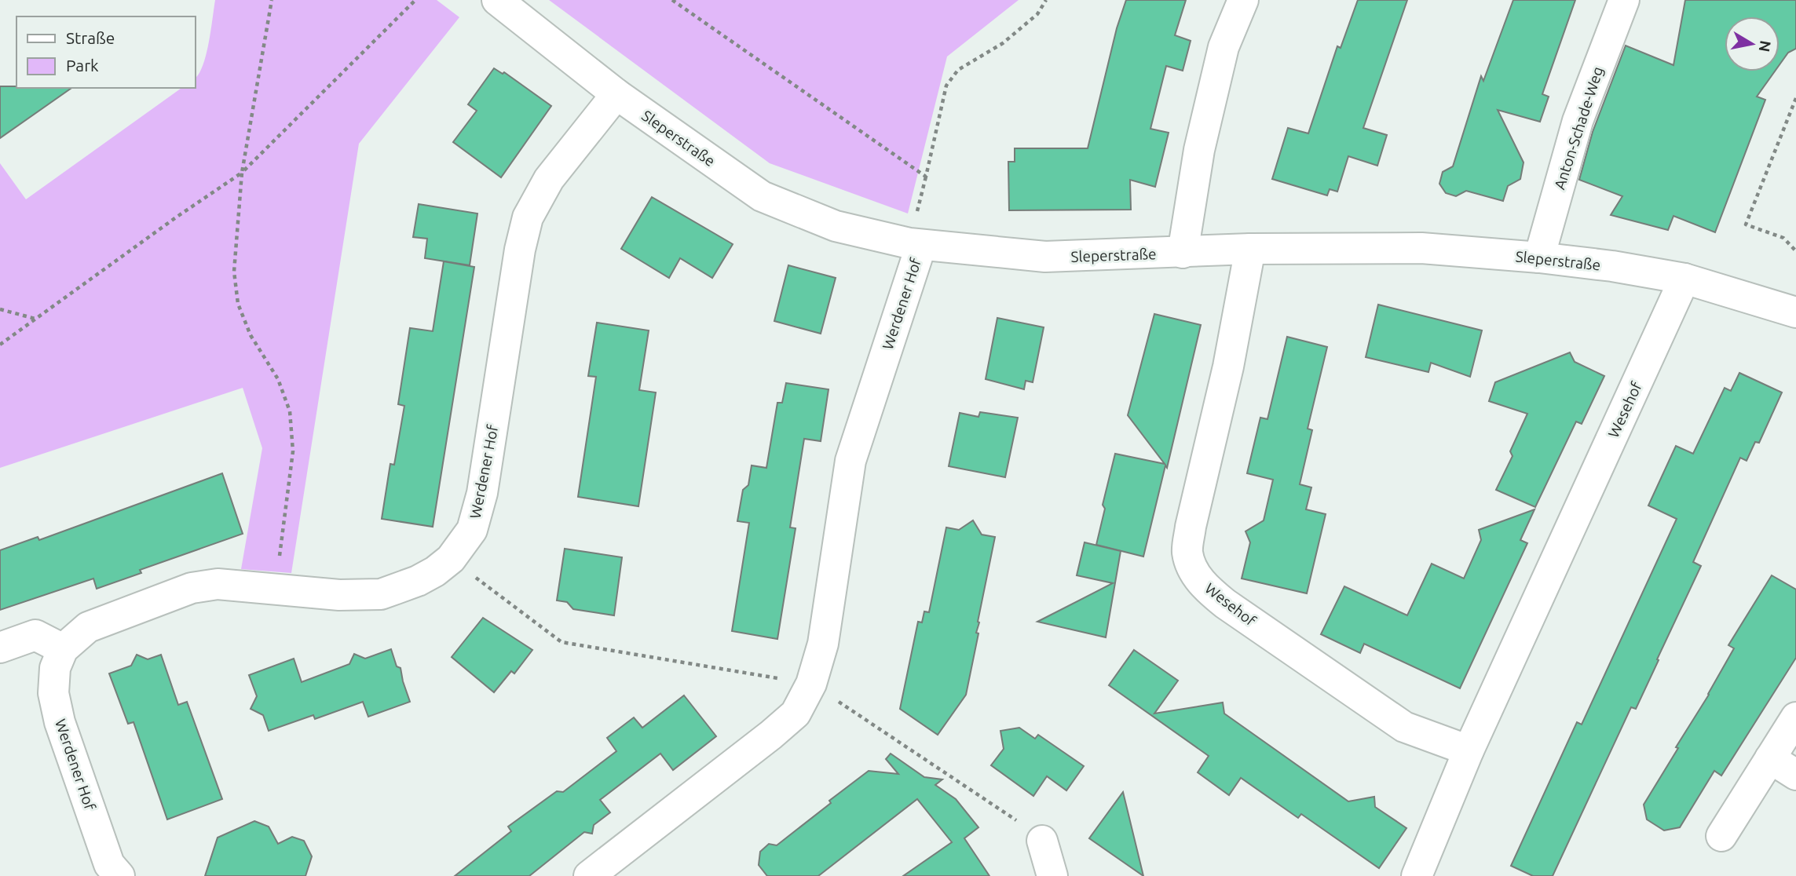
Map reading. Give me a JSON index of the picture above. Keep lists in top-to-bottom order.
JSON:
{
  "streets": {
    "street": [
      "Anton-Schade-Weg",
      "Sleperstraße",
      "Werdener Hof",
      "Wesehof"
    ]
  },
  "crossings": [
    ["Anton-Schade-Weg", "Sleperstraße"],
    ["Sleperstraße", "Werdener Hof"],
    ["Sleperstraße", "Wesehof"]
  ],
  "legend": ["Straße", "Park"],
  "north": "right"
}
